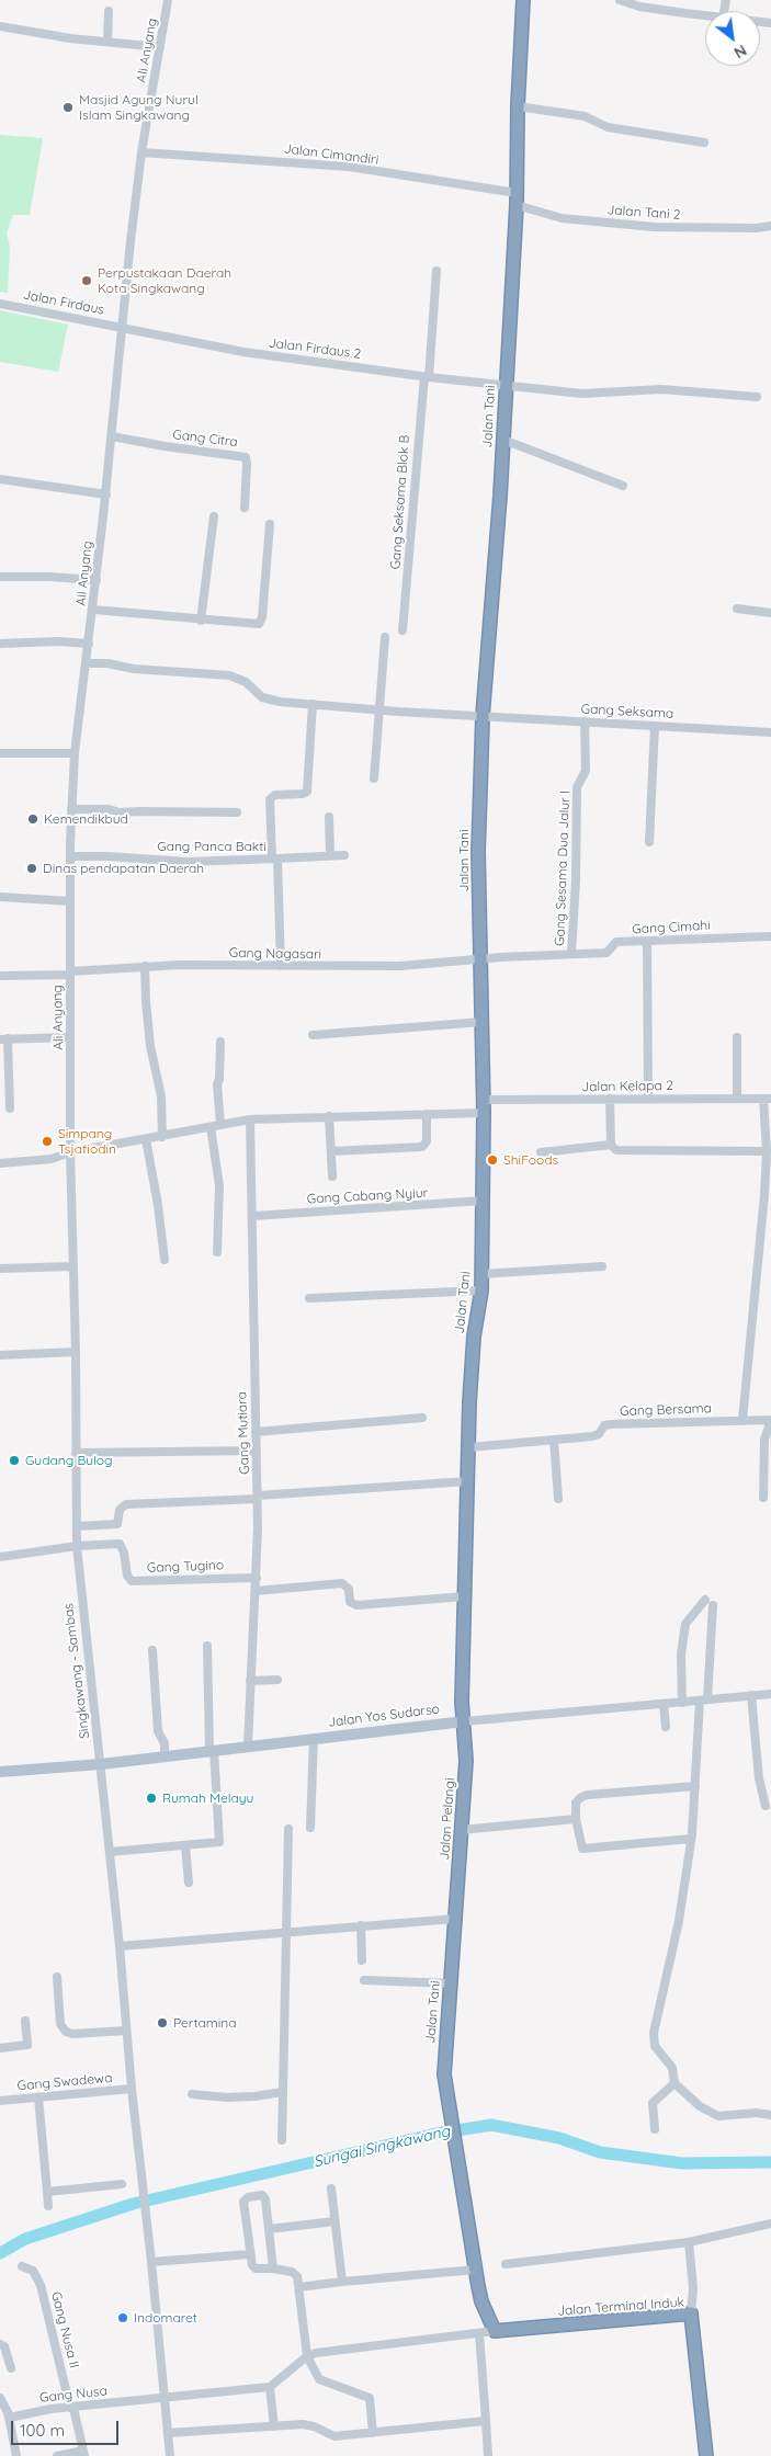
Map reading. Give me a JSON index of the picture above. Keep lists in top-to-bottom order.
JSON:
{
  "streets": {
    "highway": ["Jalan Tani", "Jalan Pelangi", "Jalan Terminal Induk"],
    "main road": ["Jalan Yos Sudarso"],
    "street": [
      "Ali Anyang",
      "Jalan Cimandiri",
      "Jalan Tani 2",
      "Jalan Firdaus",
      "Jalan Firdaus 2",
      "Gang Citra",
      "Gang Seksama Blok B",
      "Gang Seksama",
      "Gang Panca Bakti",
      "Gang Sesama Dua Jalur I",
      "Gang Cimahi",
      "Gang Nagasari",
      "Jalan Kelapa 2",
      "Gang Cabang Nyiur",
      "Gang Bersama",
      "Gang Mutiara",
      "Gang Tugino",
      "Singkawang - Sambas",
      "Gang Swadewa",
      "Gang Nusa II",
      "Gang Nusa"
    ]
  },
  "crossings": [
    ["Ali Anyang", "Jalan Cimandiri"],
    ["Ali Anyang", "Jalan Firdaus"],
    ["Ali Anyang", "Jalan Firdaus 2"],
    ["Ali Anyang", "Gang Citra"],
    ["Ali Anyang", "Gang Seksama"],
    ["Ali Anyang", "Gang Panca Bakti"],
    ["Ali Anyang", "Gang Nagasari"],
    ["Ali Anyang", "Singkawang - Sambas"],
    ["Jalan Cimandiri", "Jalan Tani 2"],
    ["Jalan Cimandiri", "Jalan Tani"],
    ["Jalan Tani 2", "Jalan Tani"],
    ["Jalan Firdaus", "Jalan Firdaus 2"],
    ["Jalan Firdaus 2", "Jalan Tani"],
    ["Jalan Firdaus 2", "Gang Seksama Blok B"],
    ["Jalan Tani", "Gang Seksama"],
    ["Jalan Tani", "Gang Cimahi"],
    ["Jalan Tani", "Gang Nagasari"],
    ["Jalan Tani", "Jalan Kelapa 2"],
    ["Jalan Tani", "Gang Cabang Nyiur"],
    ["Jalan Tani", "Gang Bersama"],
    ["Jalan Tani", "Jalan Yos Sudarso"],
    ["Jalan Tani", "Jalan Pelangi"],
    ["Jalan Tani", "Jalan Terminal Induk"],
    ["Gang Seksama", "Gang Sesama Dua Jalur I"],
    ["Gang Panca Bakti", "Gang Nagasari"],
    ["Gang Sesama Dua Jalur I", "Gang Cimahi"],
    ["Gang Cimahi", "Gang Nagasari"],
    ["Gang Cabang Nyiur", "Gang Mutiara"],
    ["Gang Mutiara", "Gang Tugino"],
    ["Gang Mutiara", "Jalan Yos Sudarso"],
    ["Gang Tugino", "Singkawang - Sambas"],
    ["Singkawang - Sambas", "Jalan Yos Sudarso"],
    ["Singkawang - Sambas", "Gang Swadewa"],
    ["Singkawang - Sambas", "Gang Nusa"],
    ["Jalan Yos Sudarso", "Jalan Pelangi"],
    ["Gang Nusa II", "Gang Nusa"]
  ],
  "water": ["Sungai Singkawang"],
  "places": [
    "Masjid Agung Nurul Islam Singkawang",
    "Perpustakaan Daerah Kota Singkawang",
    "Kemendikbud",
    "Dinas pendapatan Daerah",
    "Simpang Tsjafiodin",
    "ShiFoods",
    "Gudang Bulog",
    "Rumah Melayu",
    "Pertamina",
    "Indomaret"
  ],
  "scale_bar": "100 m",
  "north": "bottom right"
}
